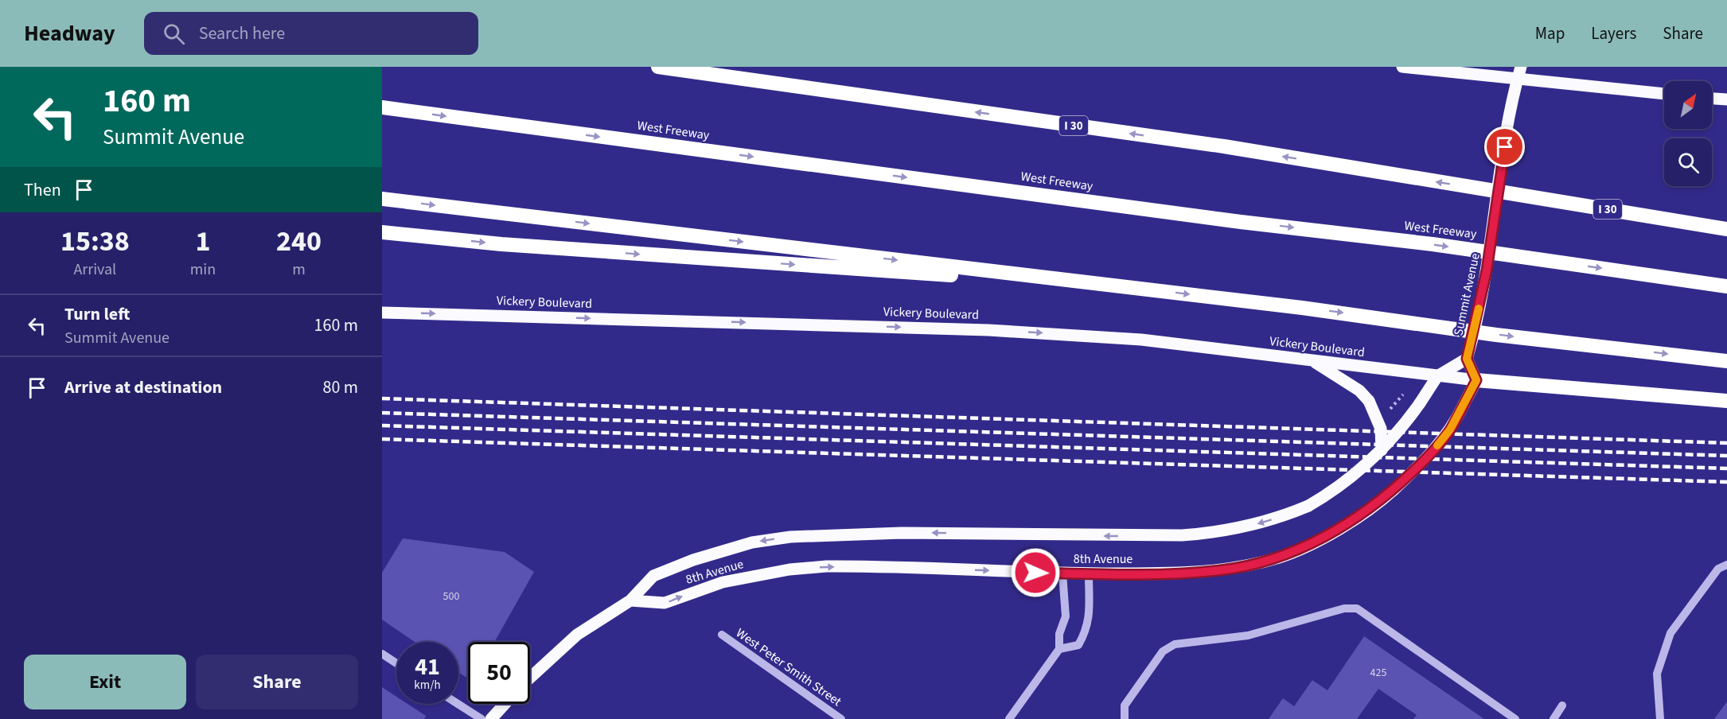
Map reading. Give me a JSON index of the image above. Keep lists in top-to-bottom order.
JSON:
{
  "streets": {
    "highway": ["I 30", "West Freeway"],
    "main road": ["Summit Avenue", "Vickery Boulevard", "8th Avenue"],
    "street": ["West Peter Smith Street"]
  },
  "crossings": [
    ["Vickery Boulevard", "8th Avenue"]
  ],
  "one_way": ["Vickery Boulevard"],
  "house_numbers": ["500", "425"],
  "north": "top right",
  "page": {
    "header": "Headway",
    "search": "Search here",
    "nav": ["Map", "Layers", "Share"],
    "turn": ["160 m", "Summit Avenue"],
    "then": "Then",
    "eta": [
      "15:38",
      "Arrival",
      "1",
      "min",
      "240",
      "m"
    ],
    "list": [
      {
        "name": "Turn left",
        "note": "Summit Avenue",
        "value": "160 m"
      },
      {
        "name": "Arrive at destination",
        "value": "80 m"
      }
    ],
    "speed": "41 km/h",
    "limit": "50",
    "buttons": ["Exit", "Share"]
  }
}
